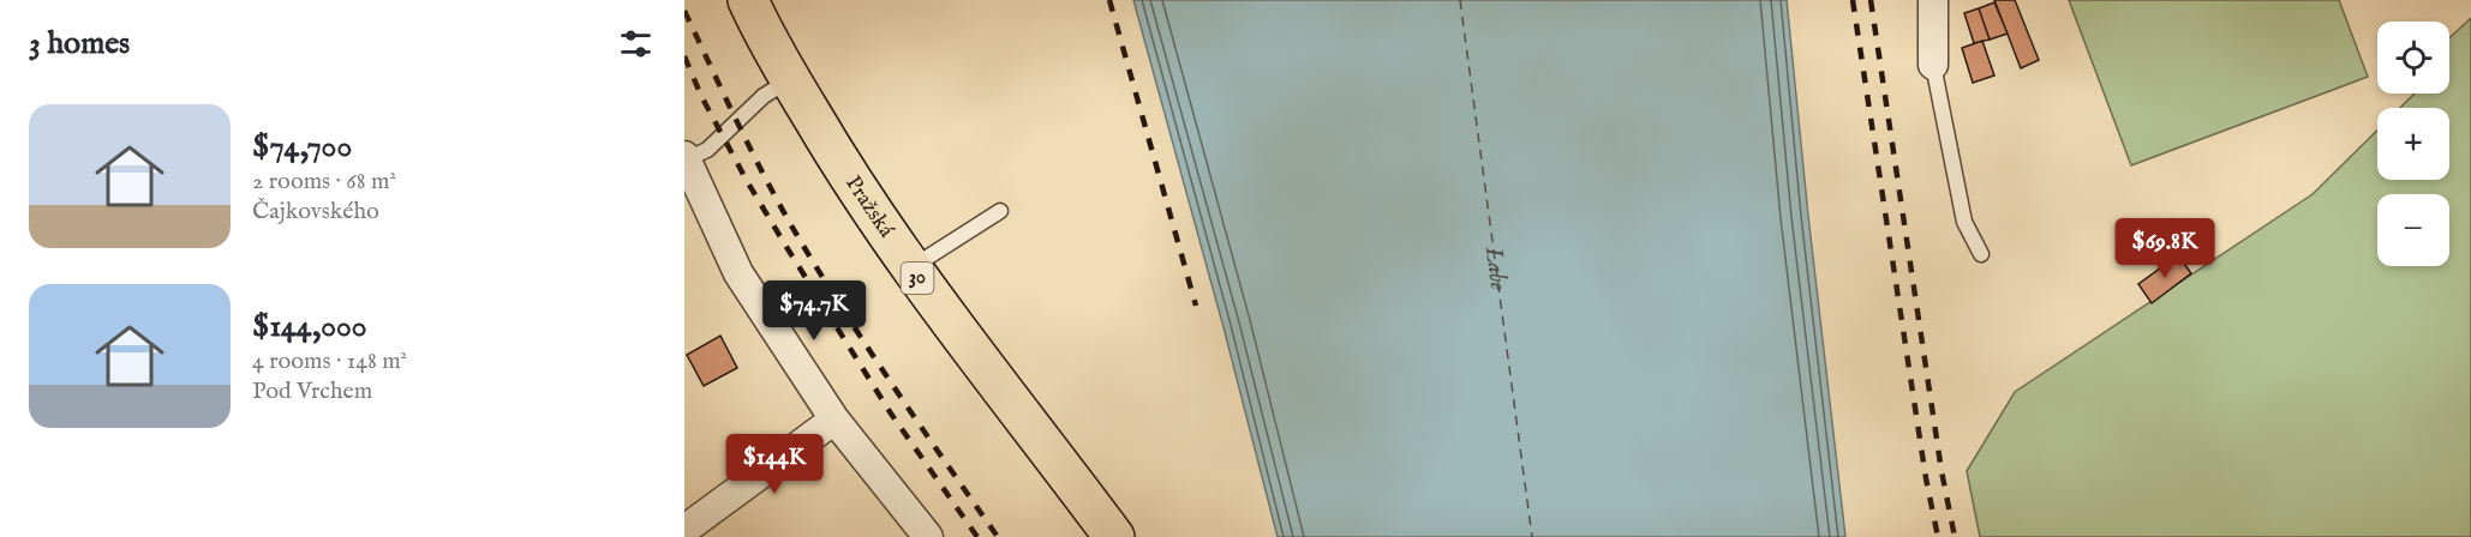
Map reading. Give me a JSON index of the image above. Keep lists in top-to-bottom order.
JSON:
{
  "streets": {
    "main road": ["Pražská", "30"]
  },
  "water": ["Labe"],
  "page": {
    "heading": "3 homes",
    "map_buttons": ["+", "−"],
    "list": [
      {
        "name": "$74,700",
        "note": "2 rooms · 68 m² · Čajkovského"
      },
      {
        "name": "$144,000",
        "note": "4 rooms · 148 m² · Pod Vrchem"
      }
    ],
    "price": ["$69.8K", "$74.7K", "$144K"]
  }
}
